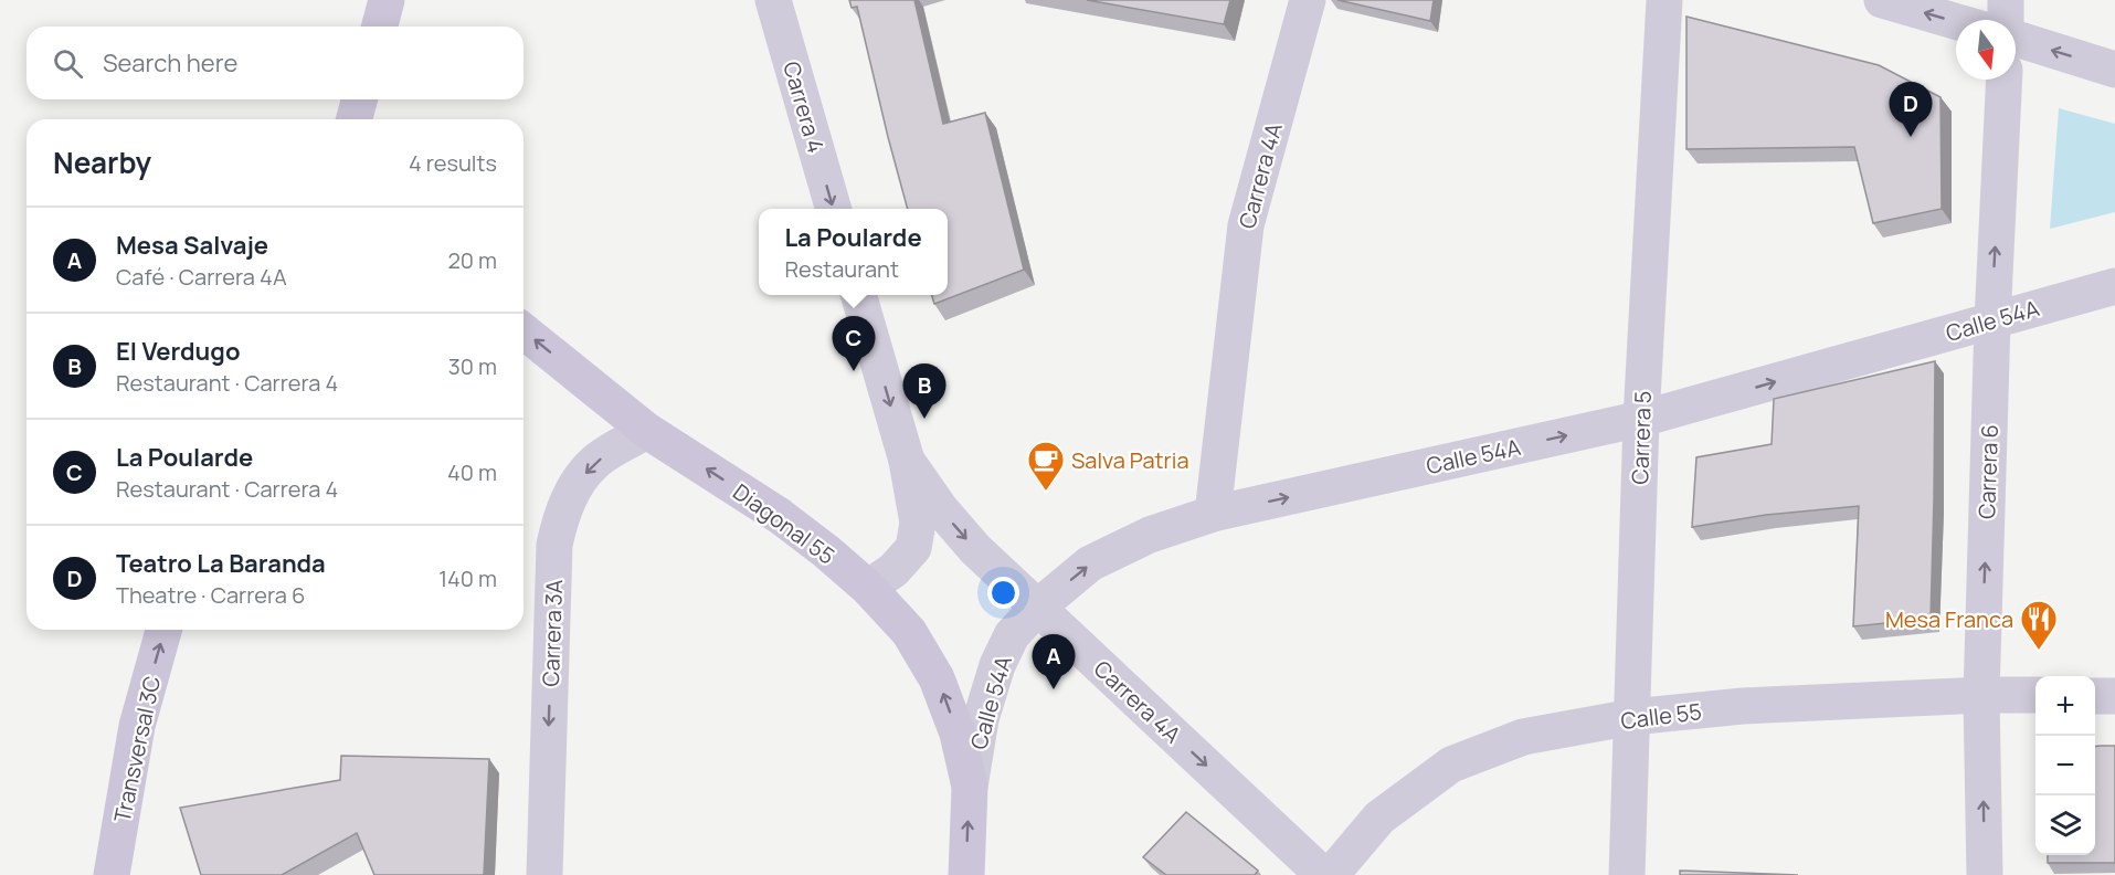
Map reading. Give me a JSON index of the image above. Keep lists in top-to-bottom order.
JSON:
{
  "streets": {
    "street": [
      "Carrera 4",
      "Carrera 4A",
      "Calle 54A",
      "Carrera 5",
      "Carrera 6",
      "Diagonal 55",
      "Carrera 3A",
      "Calle 55",
      "Transversal 3C"
    ]
  },
  "crossings": [
    ["Carrera 4A", "Calle 54A"],
    ["Calle 54A", "Carrera 5"],
    ["Calle 54A", "Carrera 6"],
    ["Calle 54A", "Diagonal 55"],
    ["Carrera 5", "Calle 55"],
    ["Carrera 6", "Calle 55"],
    ["Diagonal 55", "Carrera 3A"]
  ],
  "one_way": [
    "Carrera 4",
    "Carrera 4A",
    "Calle 54A",
    "Carrera 6",
    "Diagonal 55",
    "Carrera 3A",
    "Transversal 3C"
  ],
  "places": {
    "cafe": ["Salva Patria"],
    "restaurant": ["Mesa Franca"]
  },
  "north": "bottom",
  "page": {
    "search": "Search here",
    "pins": [
      "D",
      "C",
      "B",
      "A"
    ],
    "heading": ["Nearby", "4 results"],
    "list": [
      {
        "mark": "A",
        "name": "Mesa Salvaje",
        "note": "Café · Carrera 4A",
        "value": "20 m"
      },
      {
        "mark": "B",
        "name": "El Verdugo",
        "note": "Restaurant · Carrera 4",
        "value": "30 m"
      },
      {
        "mark": "C",
        "name": "La Poularde",
        "note": "Restaurant · Carrera 4",
        "value": "40 m"
      },
      {
        "mark": "D",
        "name": "Teatro La Baranda",
        "note": "Theatre · Carrera 6",
        "value": "140 m"
      }
    ],
    "popup": ["La Poularde", "Restaurant"],
    "map_buttons": ["+", "−"]
  }
}
